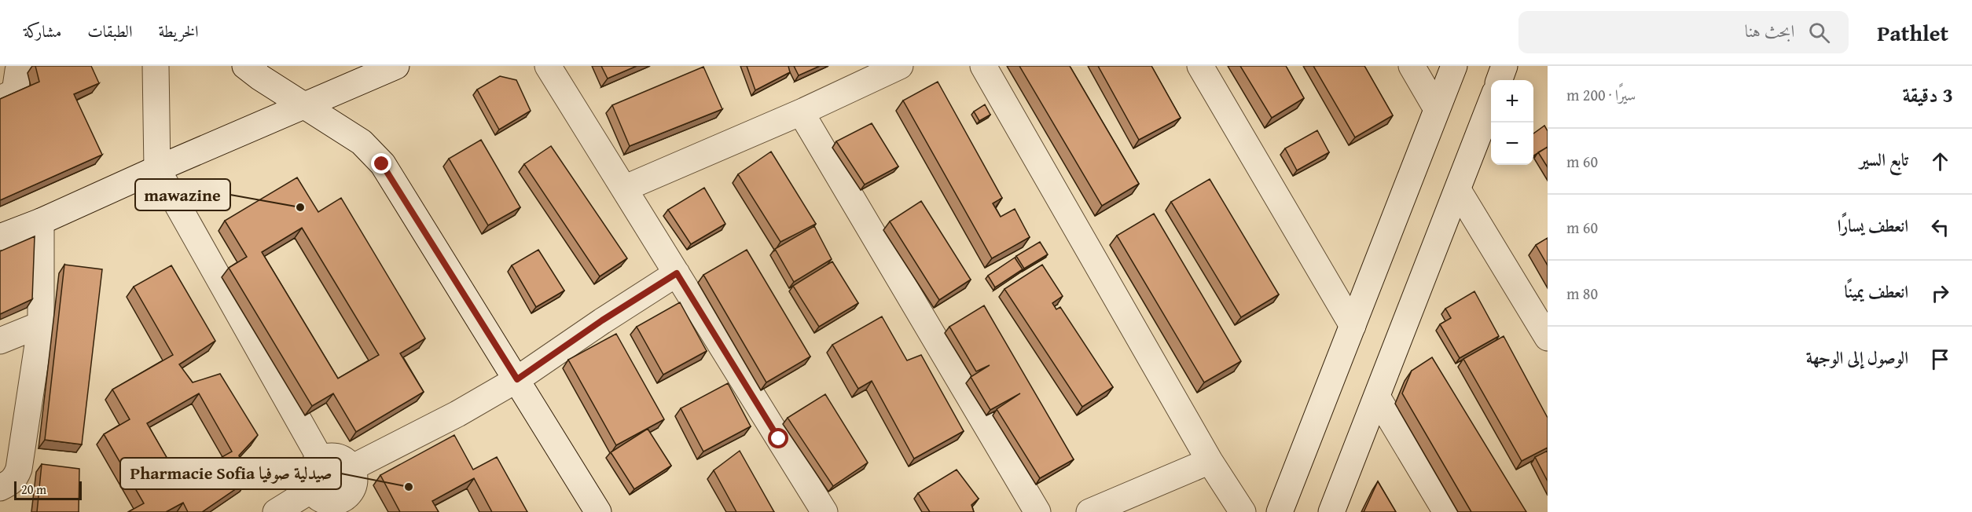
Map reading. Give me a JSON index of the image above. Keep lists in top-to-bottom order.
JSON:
{
  "places": ["mawazine", "Pharmacie Sofia صيدلية صوفيا"],
  "scale_bar": "20 m",
  "page": {
    "header": "Pathlet",
    "search": "ابحث هنا",
    "nav": ["الخريطة", "الطبقات", "مشاركة"],
    "heading": ["3 دقيقة", "سيرًا · 200 m"],
    "map_buttons": ["+", "−"],
    "list": [
      ["تابع السير", "60 m"],
      ["انعطف يسارًا", "60 m"],
      ["انعطف يمينًا", "80 m"],
      "الوصول إلى الوجهة"
    ],
    "scale": "20 m"
  }
}
